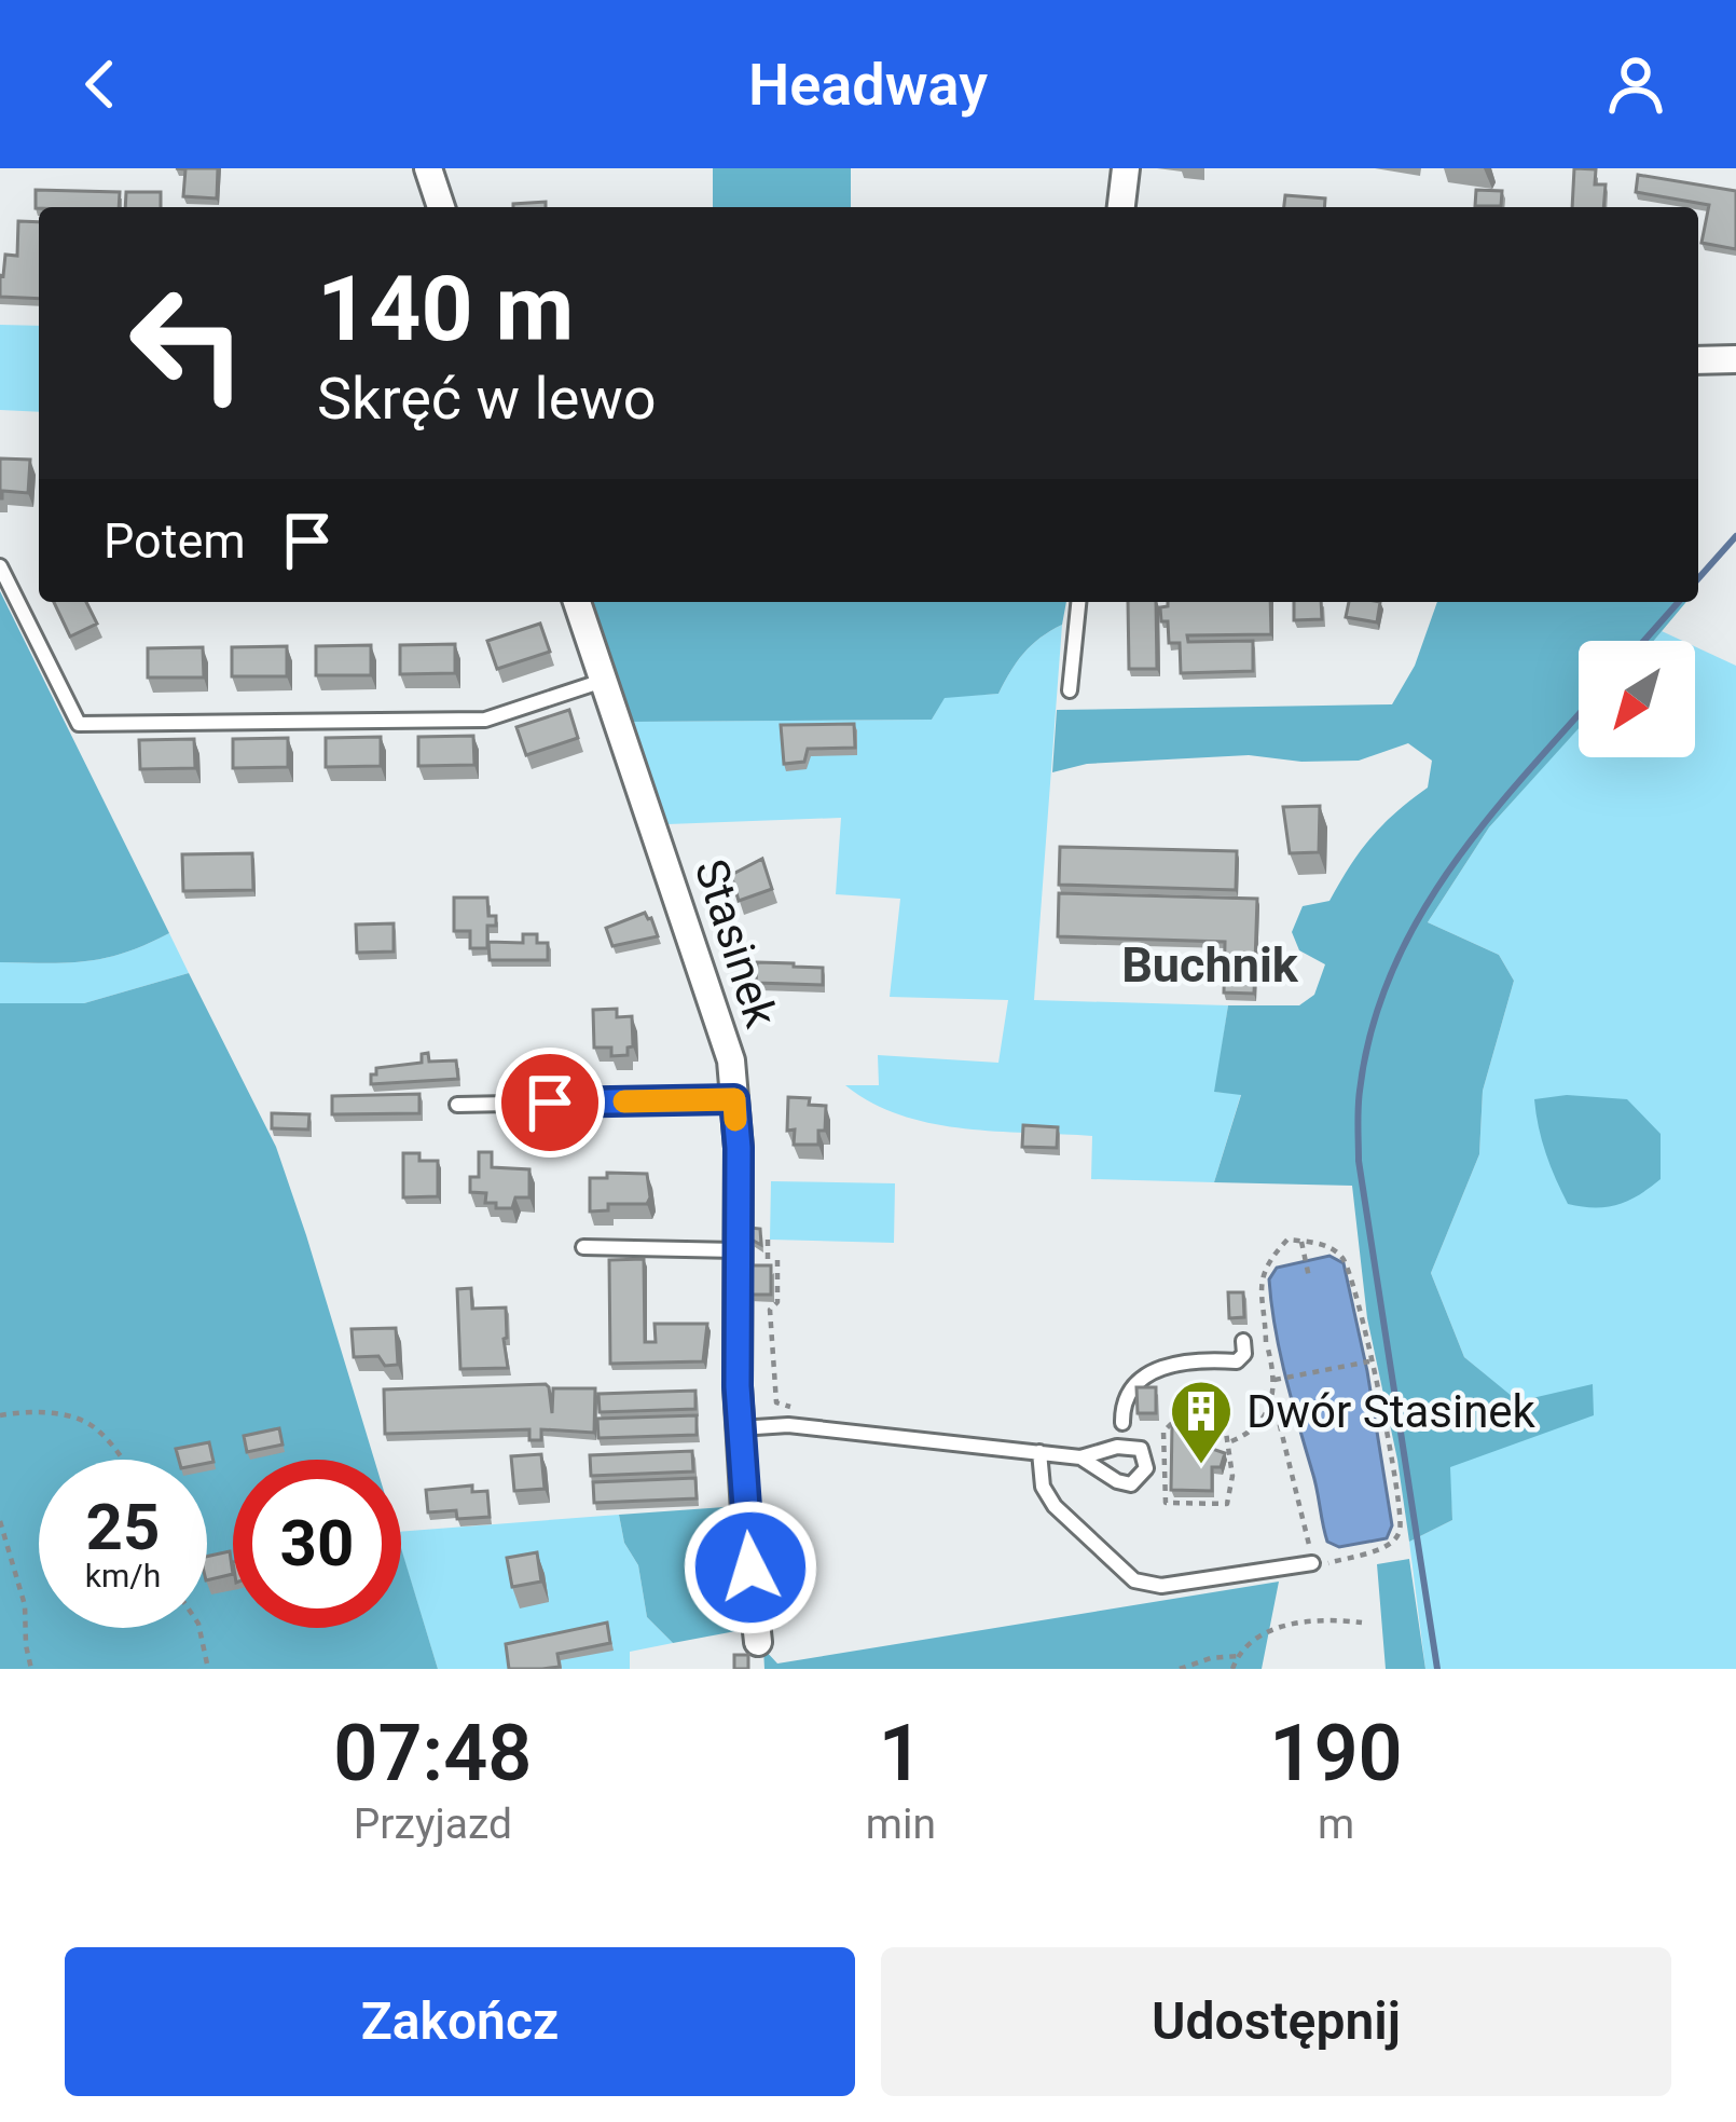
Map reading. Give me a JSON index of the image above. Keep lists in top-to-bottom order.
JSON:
{
  "streets": {
    "street": ["Stasinek"]
  },
  "districts": ["Buchnik"],
  "places": {
    "building": ["Dwór Stasinek"]
  },
  "north": "bottom left",
  "page": {
    "header": "Headway",
    "turn": ["140 m", "Skręć w lewo"],
    "then": "Potem",
    "speed": "25 km/h",
    "limit": "30",
    "eta": [
      "07:48",
      "Przyjazd",
      "1",
      "min",
      "190",
      "m"
    ],
    "buttons": ["Zakończ", "Udostępnij"]
  }
}
